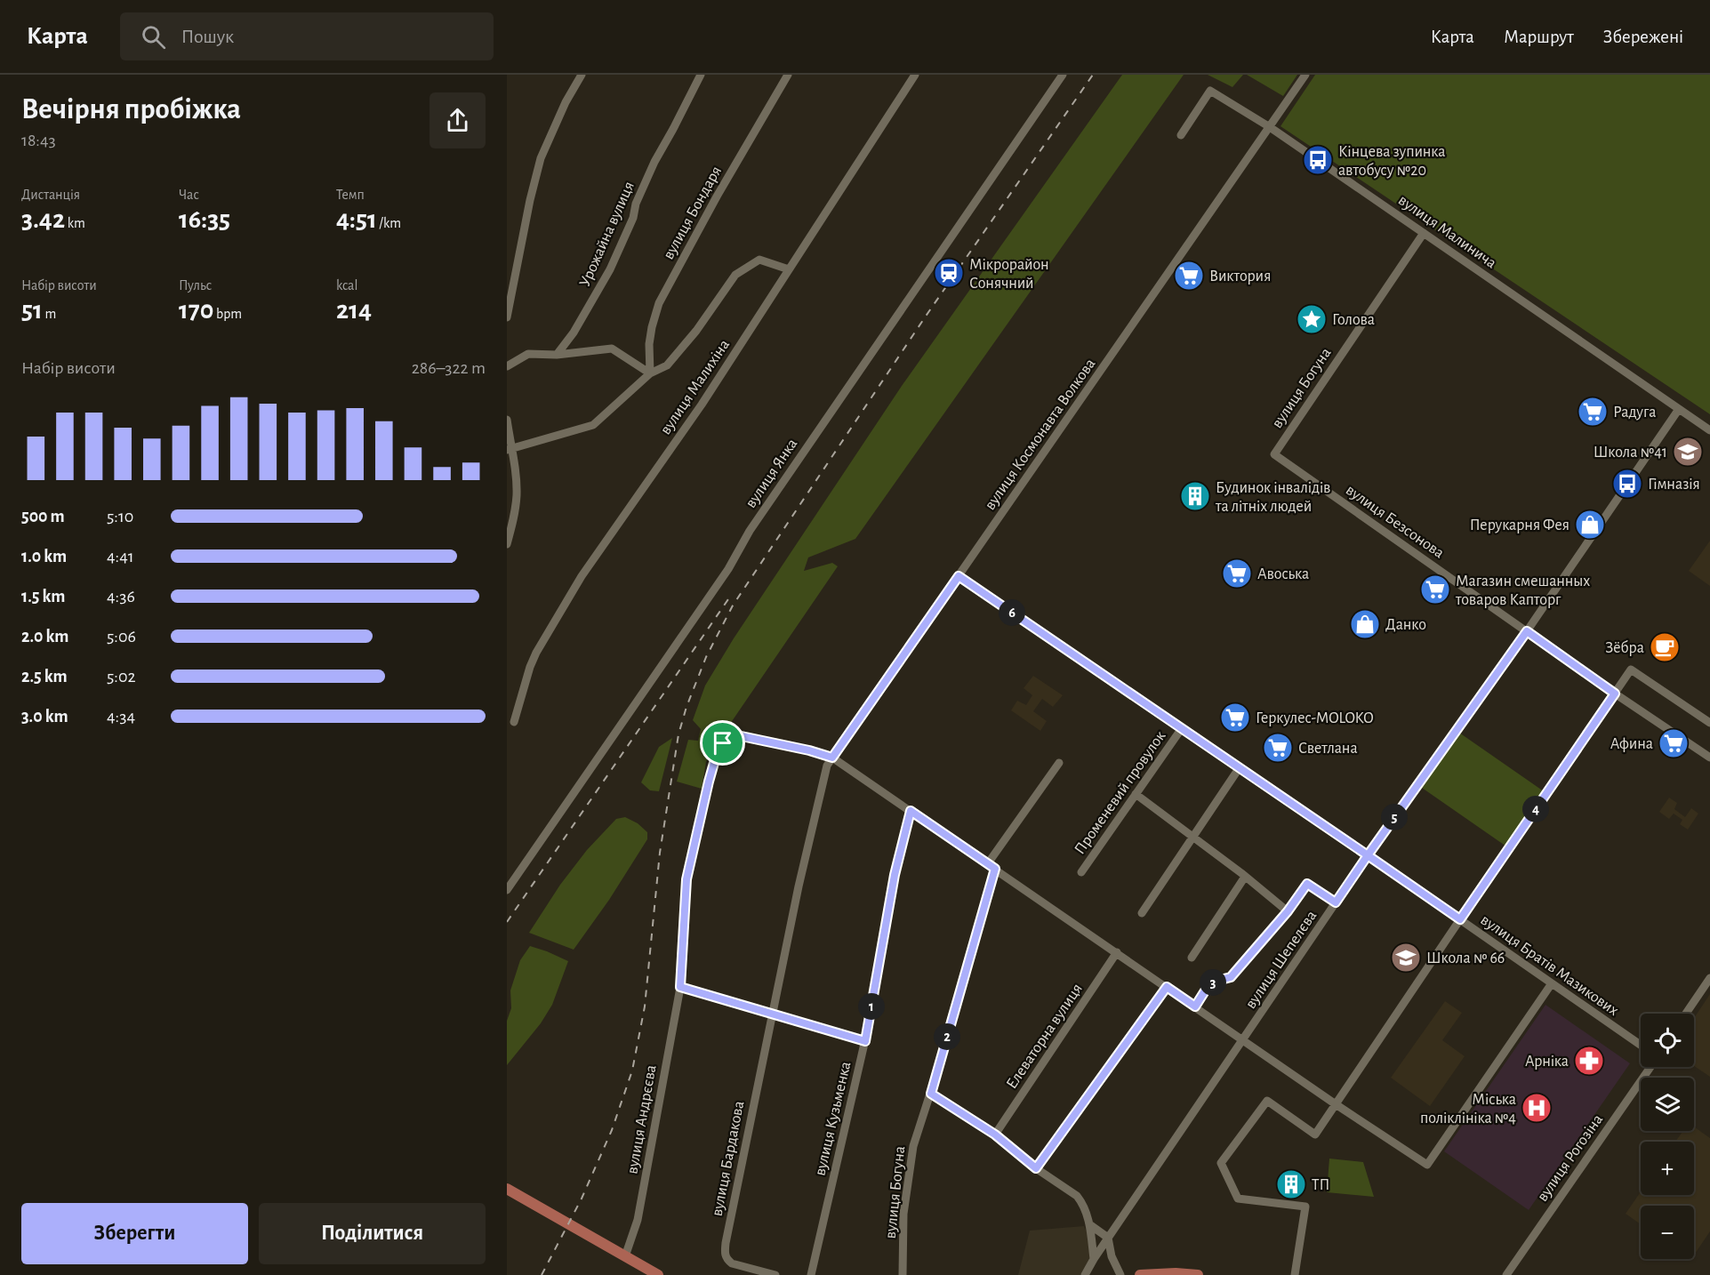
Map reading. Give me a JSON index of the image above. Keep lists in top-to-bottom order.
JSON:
{
  "streets": {
    "street": [
      "вулиця Бондаря",
      "вулиця Малинича",
      "Урожайна вулиця",
      "вулиця Малихіна",
      "вулиця Богуна",
      "вулиця Космонавта Волкова",
      "вулиця Янка",
      "вулиця Безсонова",
      "Променевий провулок",
      "вулиця Шепелєва",
      "вулиця Братів Мазикових",
      "Елеваторна вулиця",
      "вулиця Кузьменка",
      "вулиця Андрєєва",
      "вулиця Рогозіна",
      "вулиця Бардакова"
    ]
  },
  "crossings": [
    ["вулиця Малинича", "вулиця Богуна"],
    ["вулиця Малинича", "вулиця Космонавта Волкова"],
    ["вулиця Малинича", "вулиця Шепелєва"],
    ["вулиця Богуна", "вулиця Безсонова"],
    ["вулиця Богуна", "вулиця Андрєєва"],
    ["вулиця Космонавта Волкова", "вулиця Братів Мазикових"],
    ["вулиця Космонавта Волкова", "вулиця Андрєєва"],
    ["вулиця Космонавта Волкова", "вулиця Бардакова"],
    ["вулиця Безсонова", "вулиця Шепелєва"],
    ["Променевий провулок", "вулиця Братів Мазикових"],
    ["вулиця Шепелєва", "вулиця Братів Мазикових"],
    ["вулиця Шепелєва", "вулиця Андрєєва"],
    ["вулиця Братів Мазикових", "вулиця Андрєєва"],
    ["Елеваторна вулиця", "вулиця Андрєєва"],
    ["вулиця Кузьменка", "вулиця Андрєєва"],
    ["вулиця Андрєєва", "вулиця Бардакова"]
  ],
  "places": {
    "bus stop": ["Кінцева зупинка автобусу №20", "Гімназія"],
    "station": ["Мікрорайон Сонячний"],
    "supermarket": [
      "Виктория",
      "Радуга",
      "Авоська",
      "Магазин смешанных товаров Капторг",
      "Геркулес-MOLOKO",
      "Афина",
      "Светлана"
    ],
    "place": ["Голова"],
    "school or university": ["Школа №41", "Школа № 66"],
    "building": ["Будинок інвалідів та літніх людей", "ТП"],
    "shop": ["Перукарня Фея", "Данко"],
    "cafe": ["Зёбра"],
    "pharmacy": ["Арніка"],
    "hospital": ["Міська поліклініка №4"]
  },
  "page": {
    "header": "Карта",
    "search": "Пошук",
    "nav": ["Карта", "Маршрут", "Збережені"],
    "heading": ["Вечірня пробіжка", "18:43"],
    "stats": [
      ["Дистанція", "3.42 km"],
      ["Час", "16:35"],
      ["Темп", "4:51 /km"],
      ["Набір висоти", "51 m"],
      ["Пульс", "170 bpm"],
      ["kcal", "214"]
    ],
    "chart": ["Набір висоти", "286–322 m"],
    "list": [
      {
        "name": "500 m",
        "note": "5:10"
      },
      {
        "name": "1.0 km",
        "note": "4:41"
      },
      {
        "name": "1.5 km",
        "note": "4:36"
      },
      {
        "name": "2.0 km",
        "note": "5:06"
      },
      {
        "name": "2.5 km",
        "note": "5:02"
      },
      {
        "name": "3.0 km",
        "note": "4:34"
      }
    ],
    "pins": [
      "6",
      "4",
      "5",
      "3",
      "1",
      "2"
    ],
    "map_buttons": ["+", "−"],
    "buttons": ["Зберегти", "Поділитися"]
  }
}
